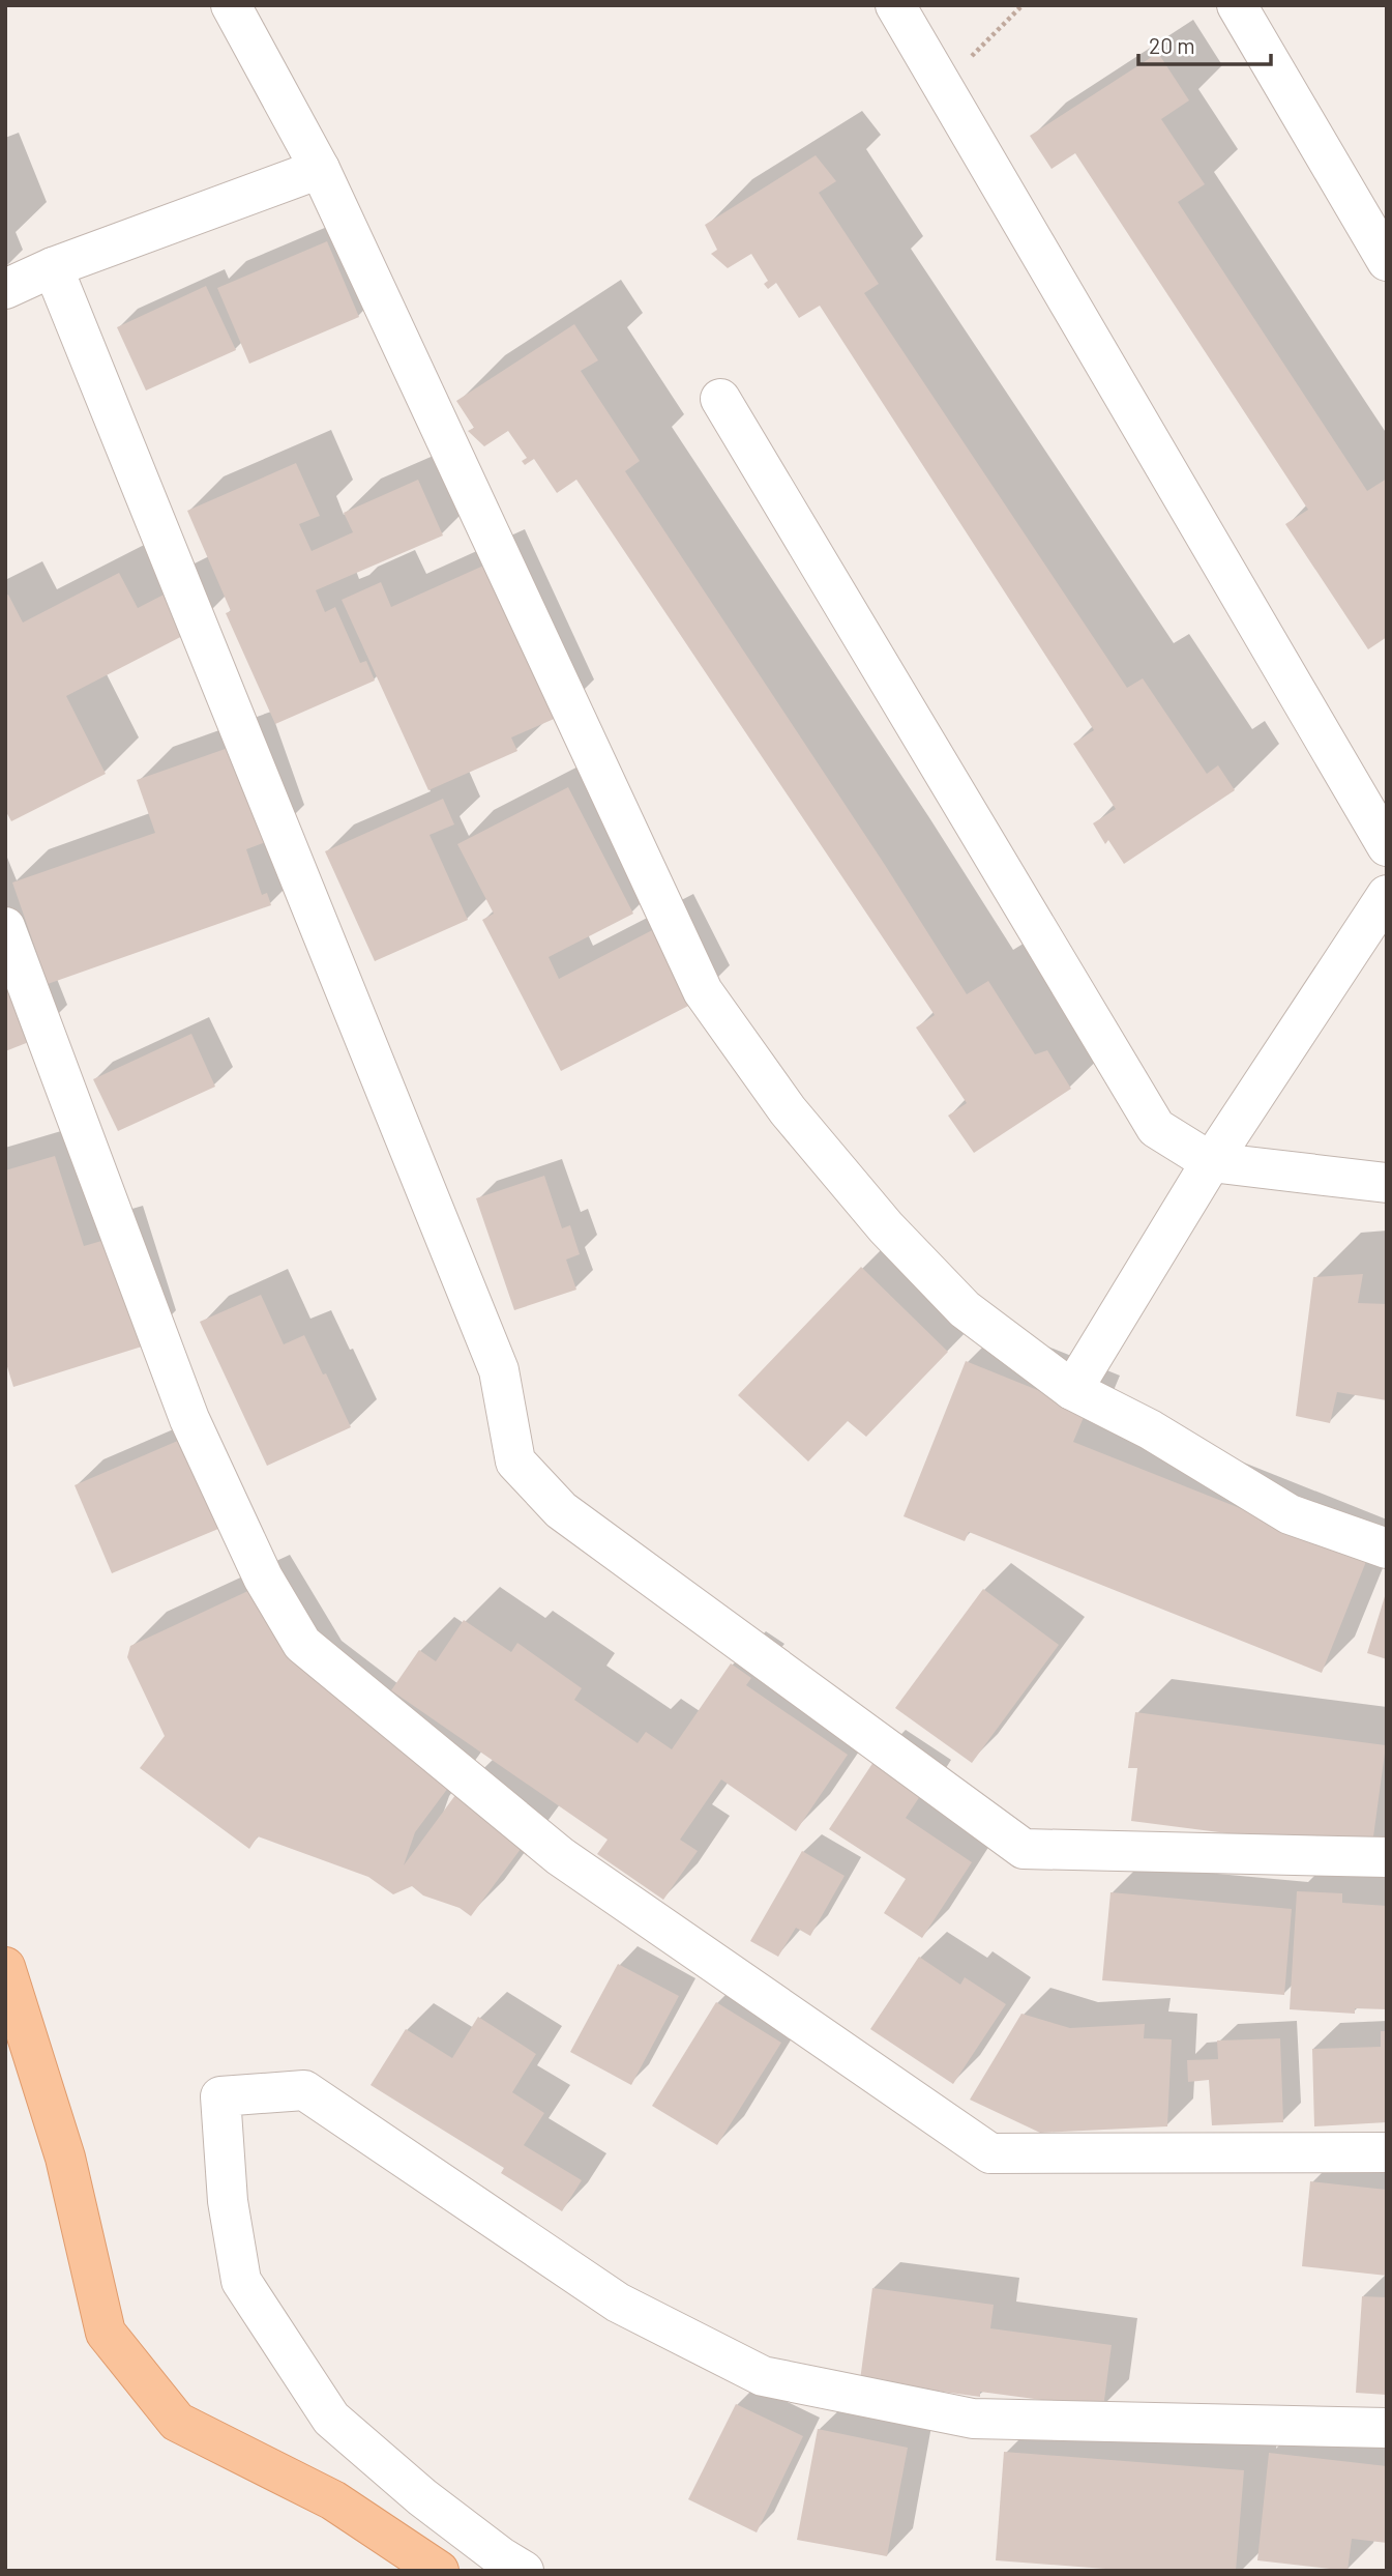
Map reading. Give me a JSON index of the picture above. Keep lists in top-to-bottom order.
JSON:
{
  "scale_bar": "20 m"
}
